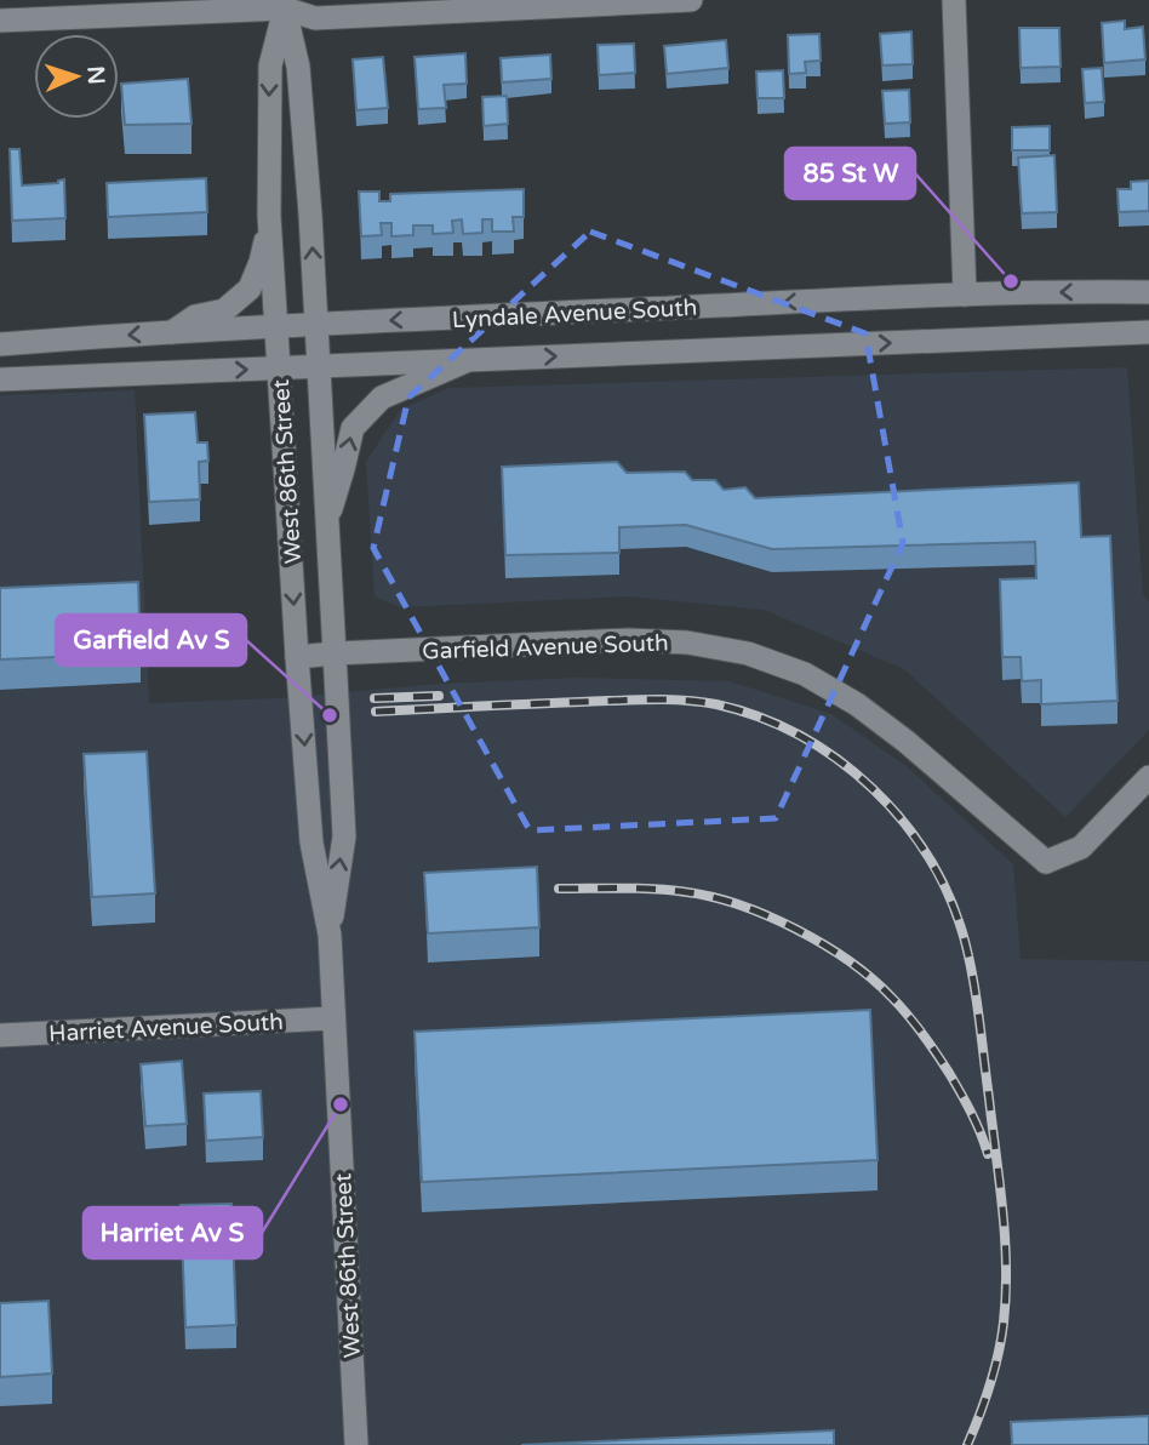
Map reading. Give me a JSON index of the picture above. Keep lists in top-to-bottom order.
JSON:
{
  "streets": {
    "street": [
      "Lyndale Avenue South",
      "West 86th Street",
      "Garfield Avenue South",
      "Harriet Avenue South"
    ]
  },
  "crossings": [
    ["Lyndale Avenue South", "West 86th Street"],
    ["West 86th Street", "Garfield Avenue South"],
    ["West 86th Street", "Harriet Avenue South"]
  ],
  "places": ["85 St W", "Garfield Av S", "Harriet Av S"],
  "north": "right"
}
